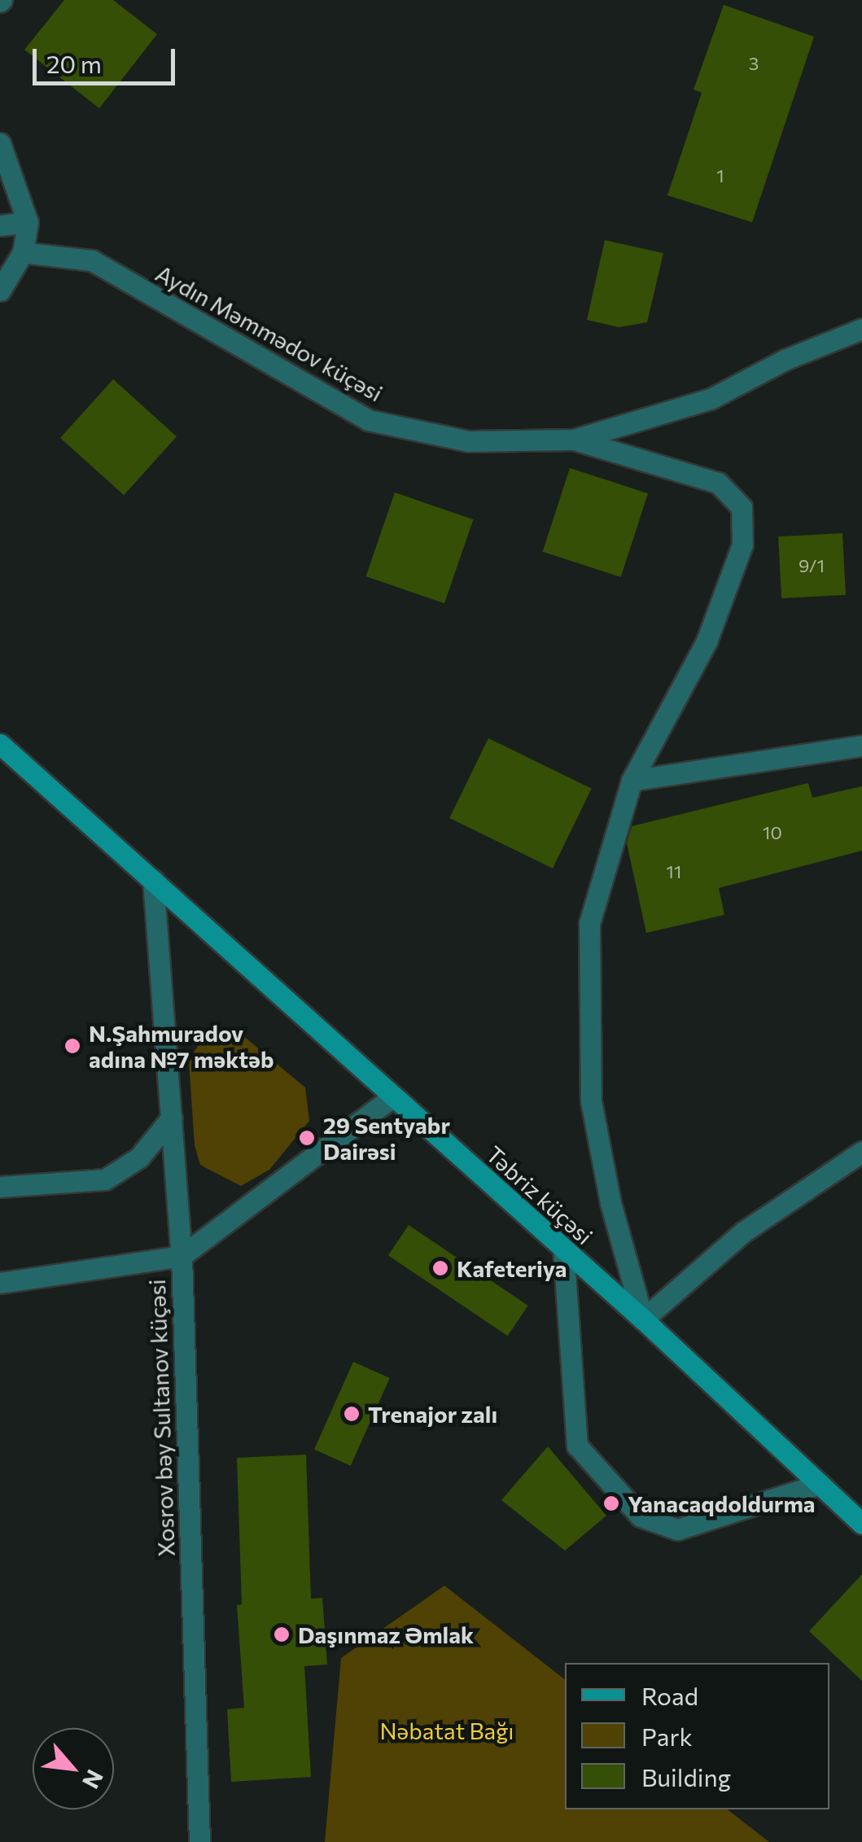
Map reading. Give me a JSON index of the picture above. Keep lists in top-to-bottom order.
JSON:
{
  "streets": {
    "main road": ["Təbriz küçəsi"],
    "street": ["Aydın Məmmədov küçəsi", "Xosrov bəy Sultanov küçəsi"]
  },
  "crossings": [
    ["Təbriz küçəsi", "Xosrov bəy Sultanov küçəsi"]
  ],
  "parks": ["Nəbatat Bağı"],
  "places": [
    "N.Şahmuradov adına №7 məktəb",
    "29 Sentyabr Dairəsi",
    "Kafeteriya",
    "Trenajor zalı",
    "Yanacaqdoldurma",
    "Daşınmaz Əmlak"
  ],
  "house_numbers": [
    "3",
    "1",
    "9/1",
    "10",
    "11"
  ],
  "legend": ["Road", "Park", "Building"],
  "scale_bar": "20 m",
  "north": "bottom right"
}
